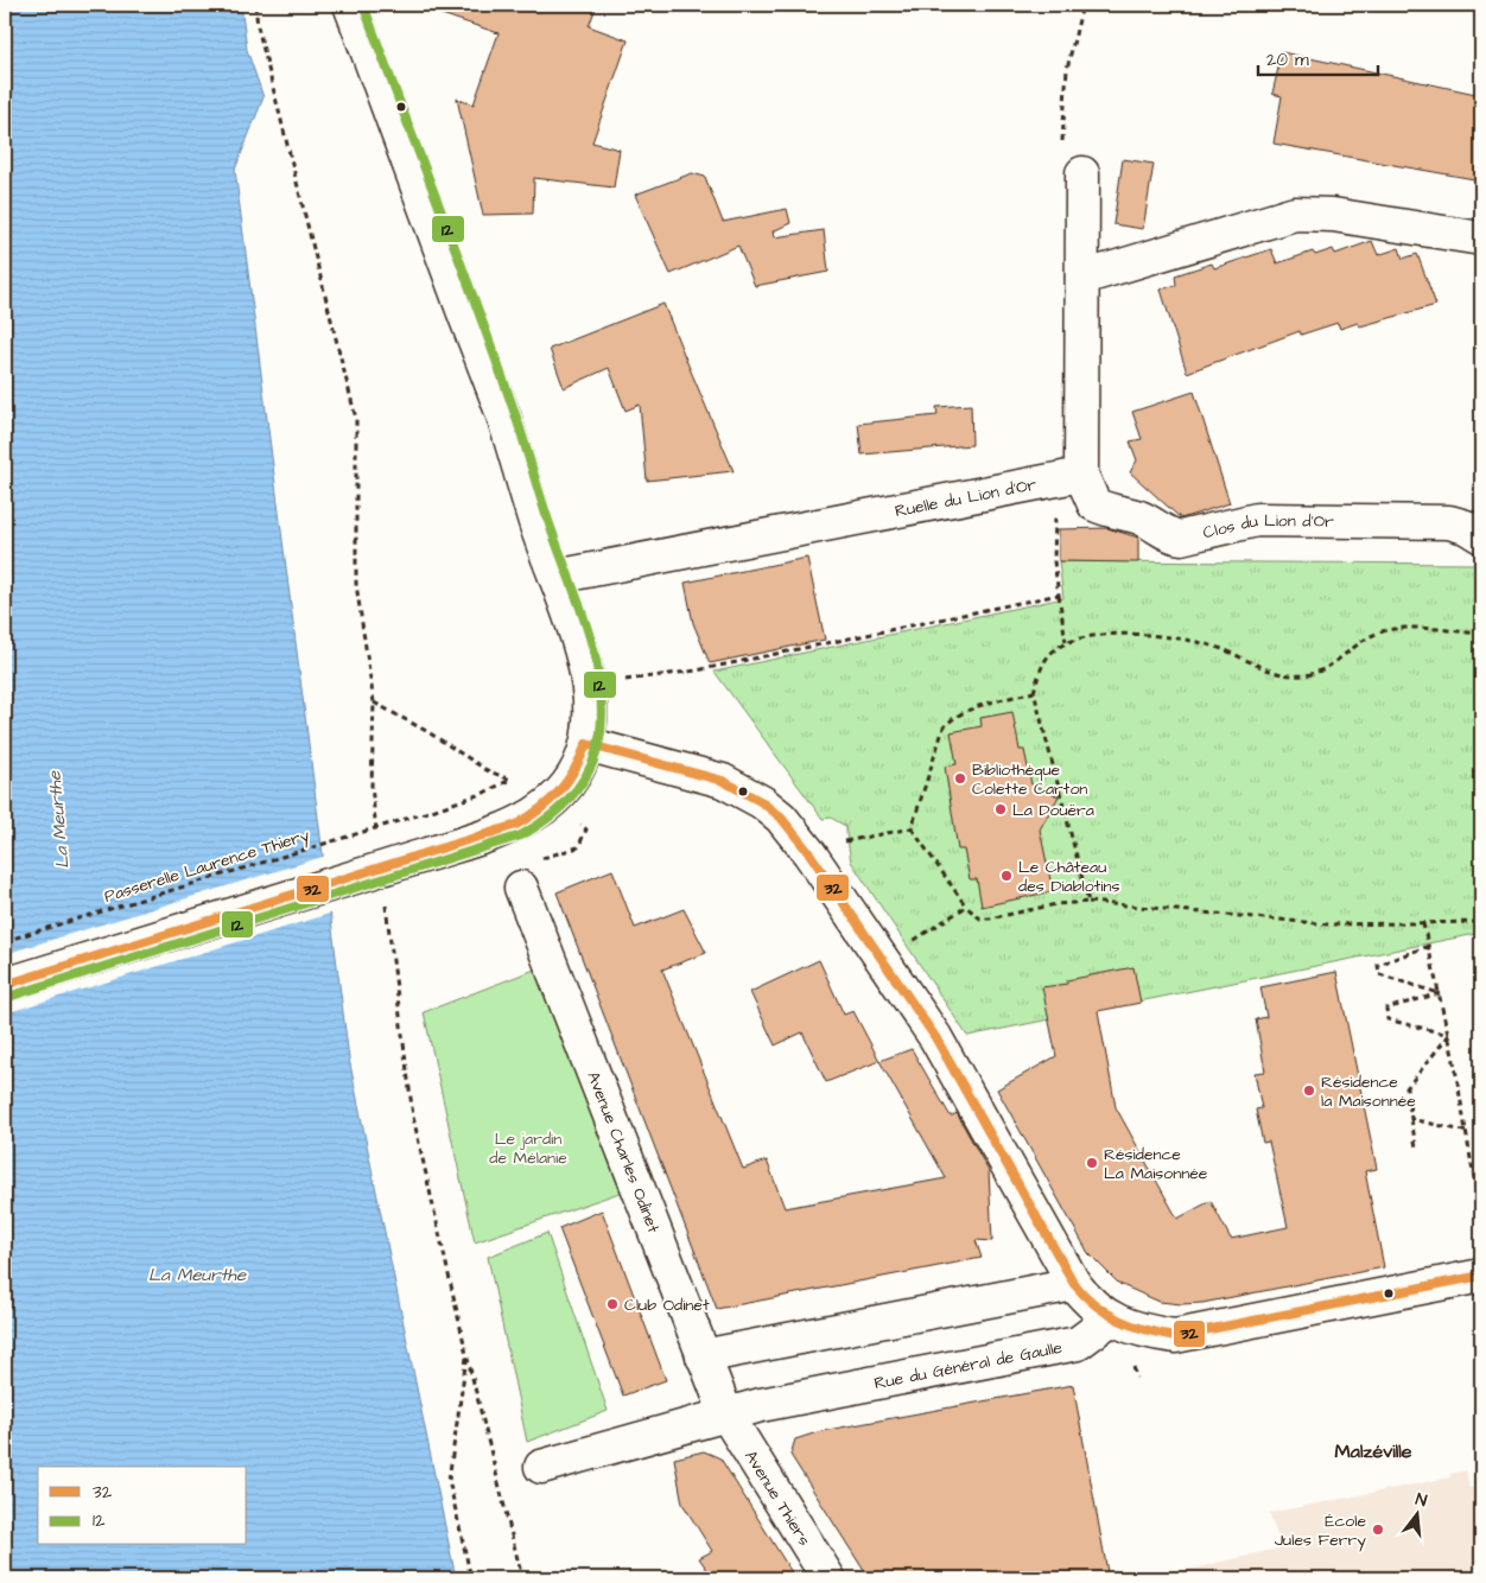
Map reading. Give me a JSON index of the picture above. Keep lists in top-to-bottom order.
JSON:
{
  "streets": {
    "street": [
      "Ruelle du Lion d'Or",
      "Clos du Lion d'Or",
      "Avenue Charles Odinet",
      "Rue du Général de Gaulle",
      "Avenue Thiers"
    ],
    "path": ["Passerelle Laurence Thiery"]
  },
  "crossings": [
    ["Ruelle du Lion d'Or", "Clos du Lion d'Or"],
    ["Avenue Charles Odinet", "Rue du Général de Gaulle"],
    ["Avenue Charles Odinet", "Avenue Thiers"],
    ["Rue du Général de Gaulle", "Avenue Thiers"]
  ],
  "districts": ["Malzéville"],
  "water": ["La Meurthe"],
  "parks": ["Le jardin de Mélanie"],
  "places": [
    "Bibliothèque Colette Carton",
    "La Douëra",
    "Le Château des Diablotins",
    "Résidence la Maisonnée",
    "Résidence La Maisonnée",
    "Club Odinet",
    "École Jules Ferry"
  ],
  "lines": ["transit line 12", "transit line 32"],
  "legend": ["32", "12"],
  "scale_bar": "20 m",
  "north": "top"
}
